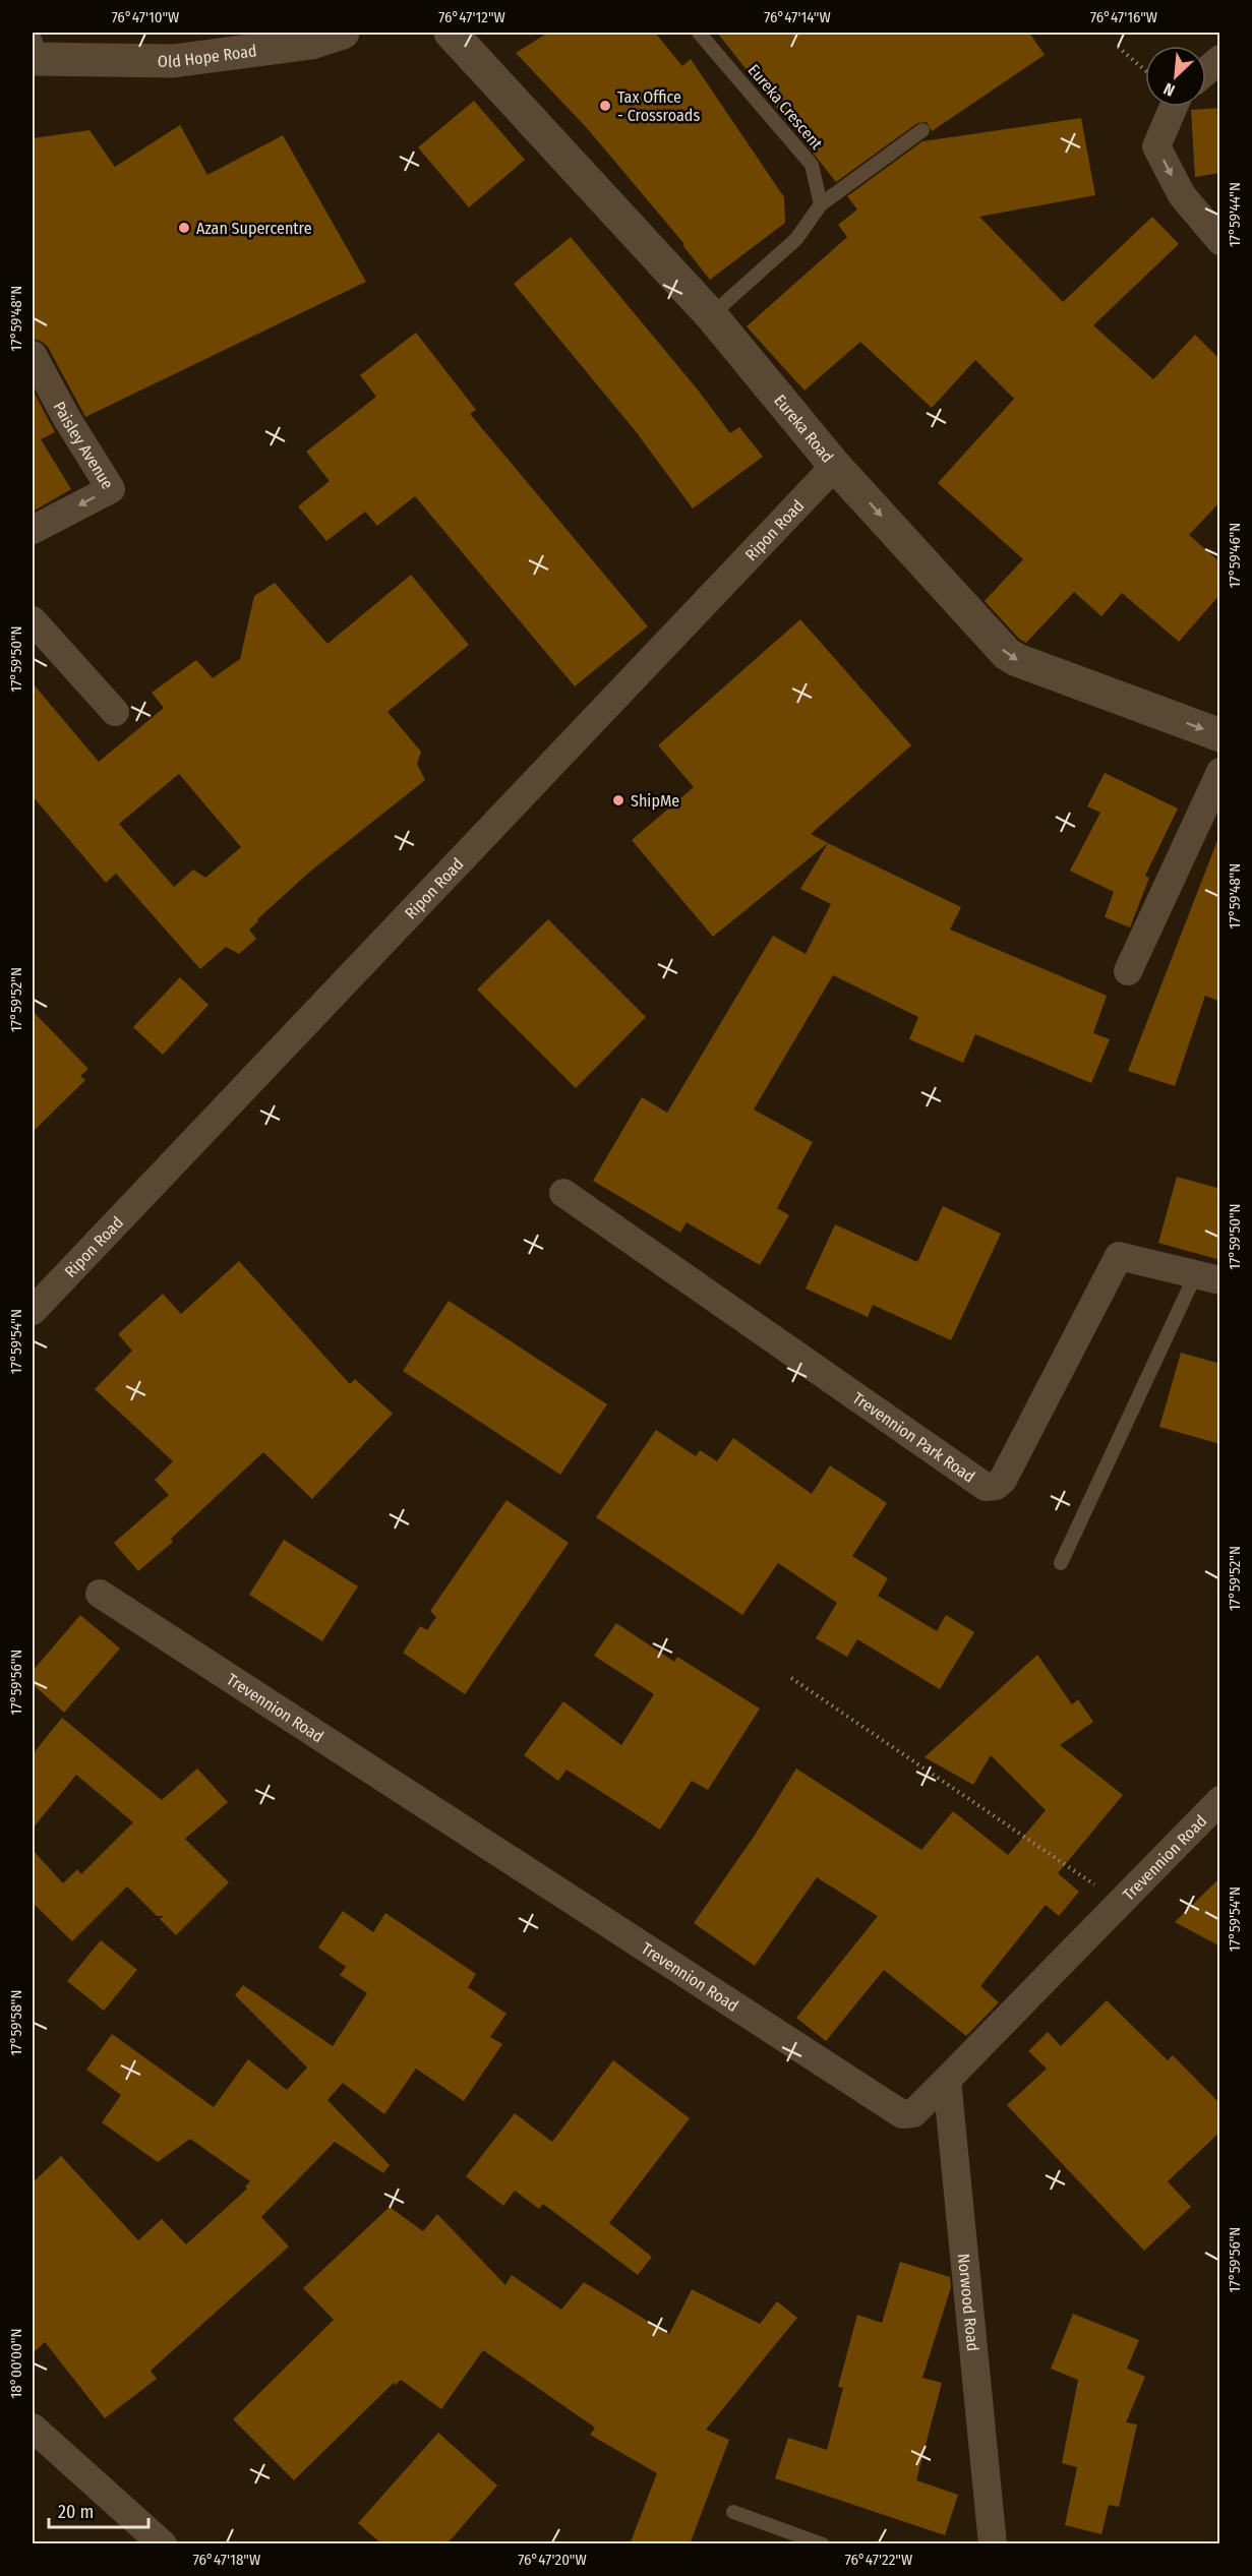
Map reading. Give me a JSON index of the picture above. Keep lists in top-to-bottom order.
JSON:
{
  "streets": {
    "street": [
      "Old Hope Road",
      "Eureka Road",
      "Paisley Avenue",
      "Ripon Road",
      "Trevennion Park Road",
      "Trevennion Road",
      "Norwood Road"
    ],
    "lane": ["Eureka Crescent"]
  },
  "crossings": [
    ["Eureka Road", "Ripon Road"],
    ["Trevennion Road", "Norwood Road"]
  ],
  "one_way": ["Eureka Road"],
  "places": ["Tax Office - Crossroads", "Azan Supercentre", "ShipMe"],
  "scale_bar": "20 m",
  "north": "bottom left",
  "coordinates": [
    "76°47'10\"W",
    "76°47'12\"W",
    "76°47'14\"W",
    "76°47'16\"W",
    "17°59'44\"N",
    "17°59'48\"N",
    "17°59'46\"N",
    "17°59'50\"N",
    "17°59'52\"N",
    "17°59'54\"N",
    "17°59'56\"N",
    "17°59'58\"N",
    "18°00'00\"N",
    "76°47'18\"W",
    "76°47'20\"W",
    "76°47'22\"W"
  ]
}
